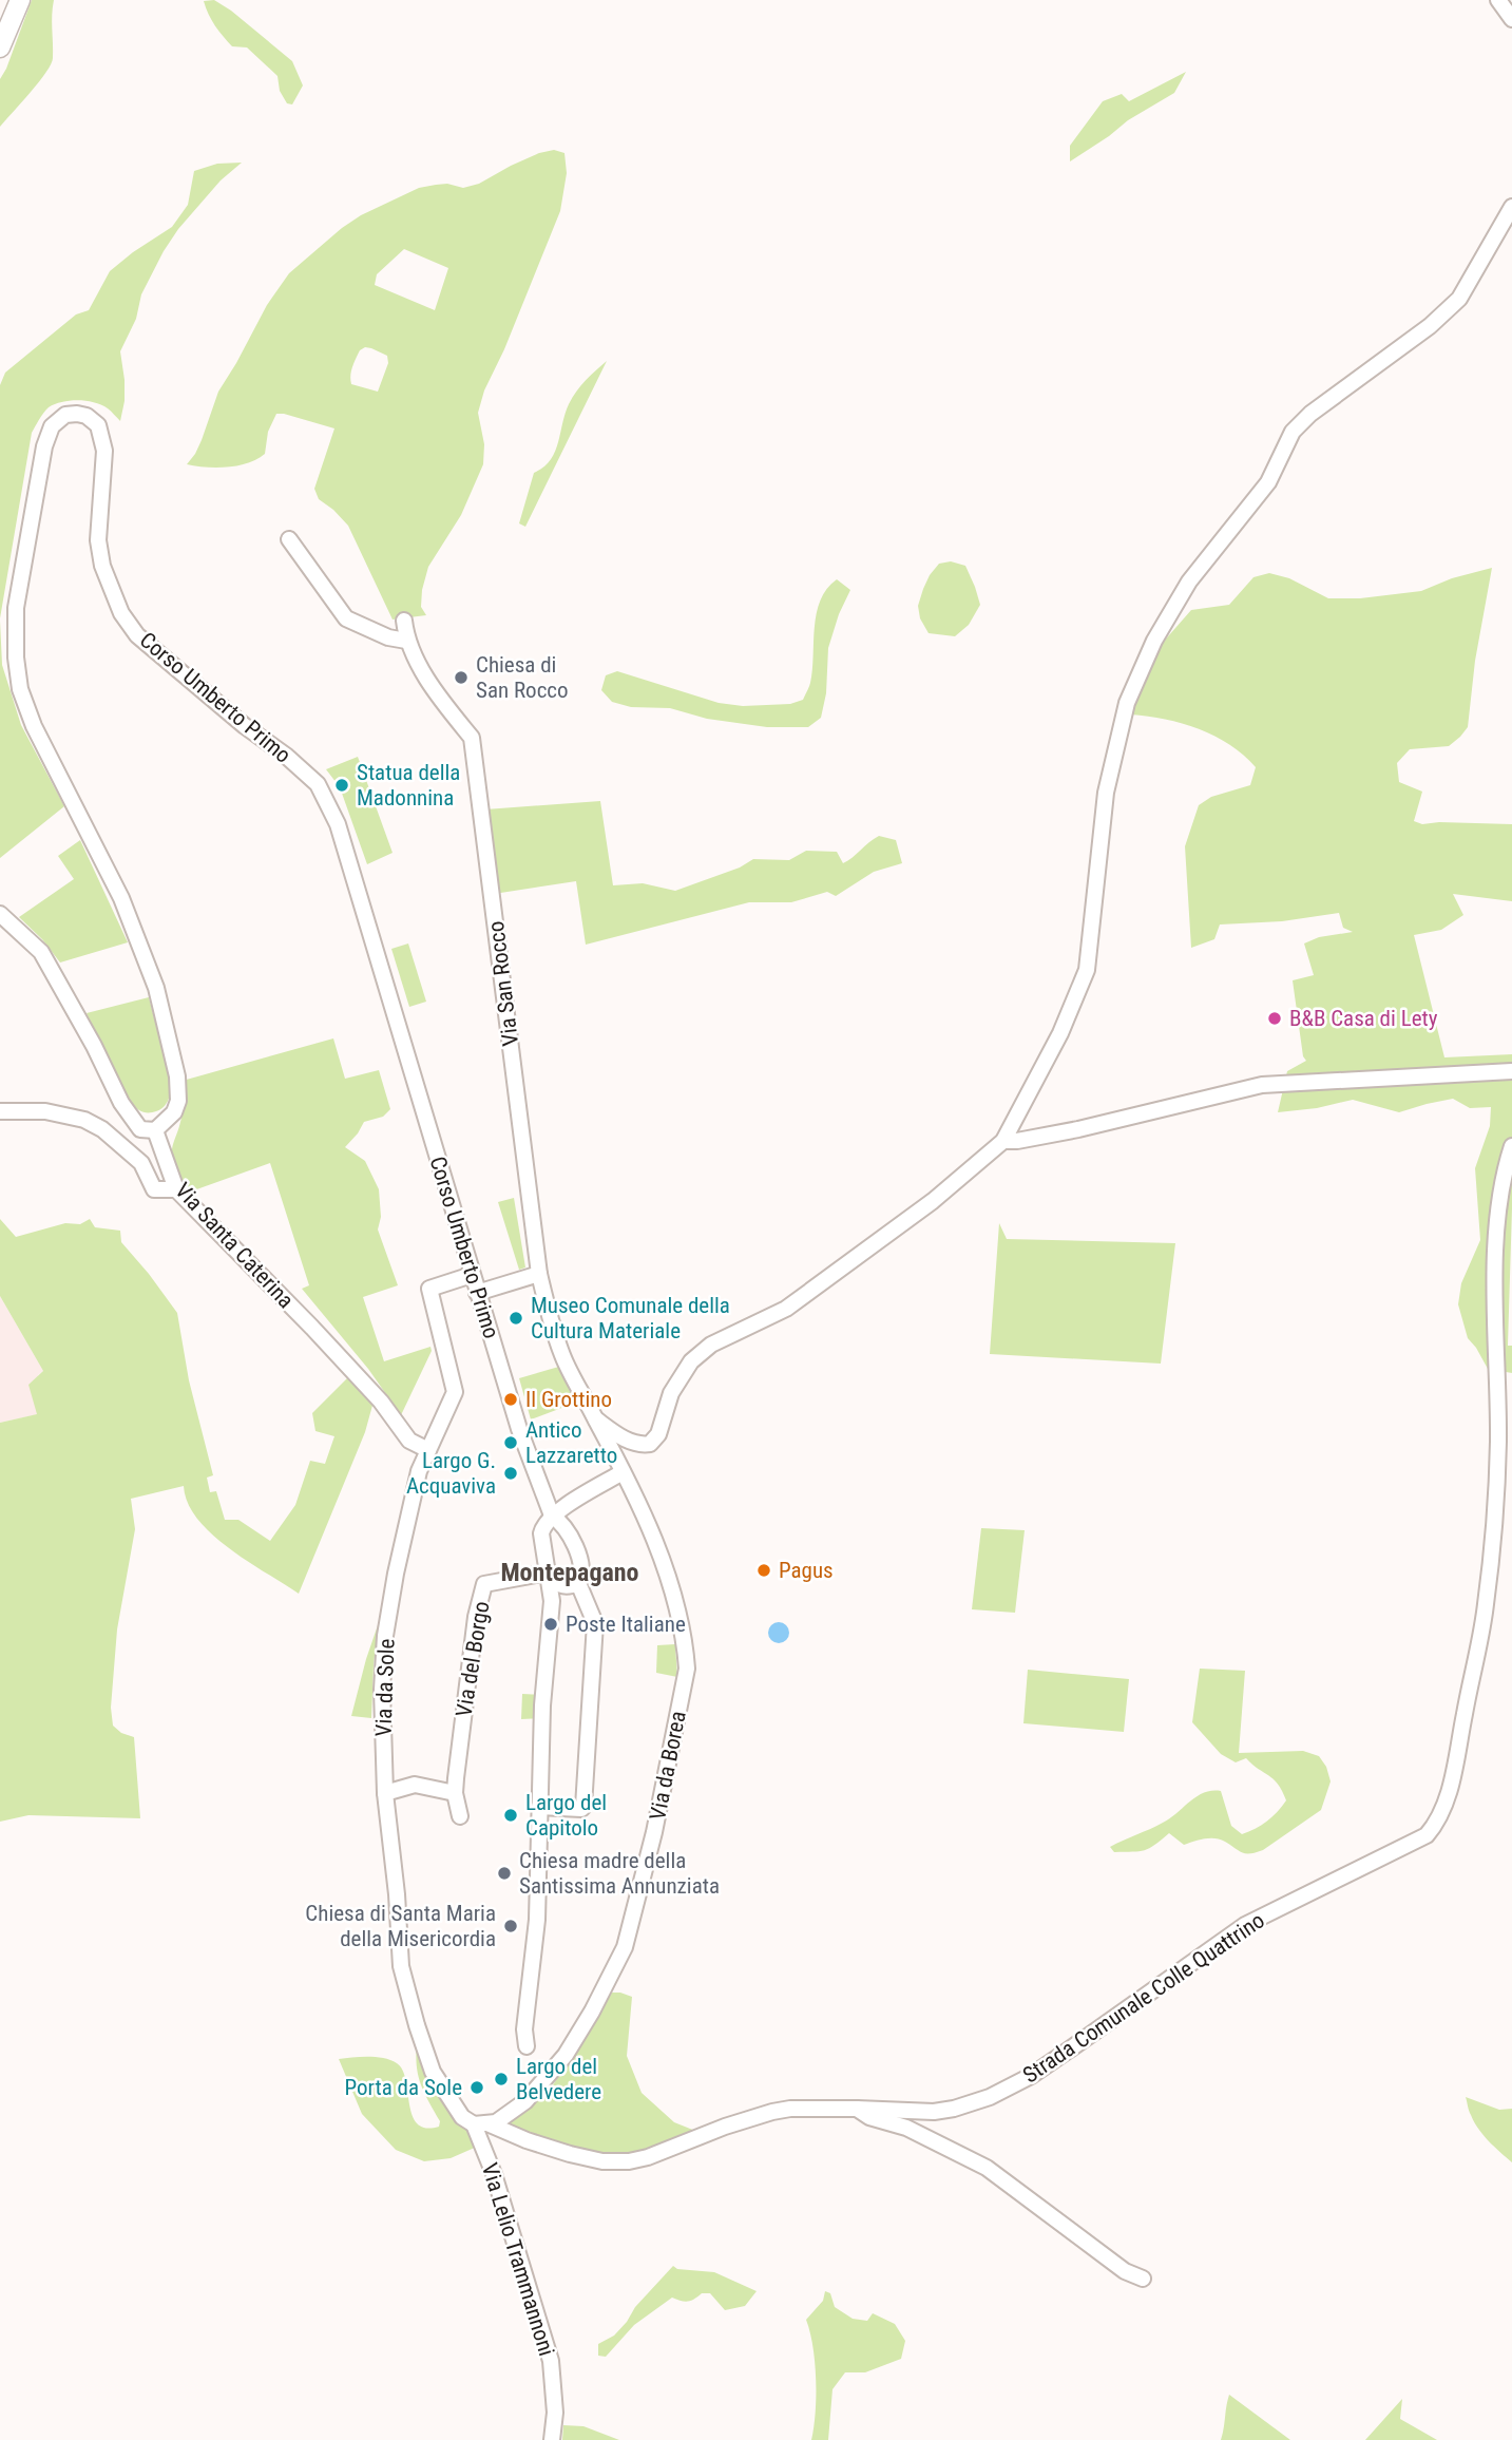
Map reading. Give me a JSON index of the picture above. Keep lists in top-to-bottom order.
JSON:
{
  "streets": {
    "street": [
      "Corso Umberto Primo",
      "Via San Rocco",
      "Via Santa Caterina",
      "Via del Borgo",
      "Via da Sole",
      "Via da Borea",
      "Strada Comunale Colle Quattrino",
      "Via Lelio Trammannoni"
    ]
  },
  "crossings": [
    ["Corso Umberto Primo", "Via Santa Caterina"],
    ["Corso Umberto Primo", "Via da Sole"],
    ["Via San Rocco", "Via da Borea"],
    ["Via Santa Caterina", "Via da Sole"],
    ["Via da Sole", "Via da Borea"],
    ["Via da Sole", "Strada Comunale Colle Quattrino"],
    ["Via da Sole", "Via Lelio Trammannoni"],
    ["Via da Borea", "Strada Comunale Colle Quattrino"],
    ["Via da Borea", "Via Lelio Trammannoni"],
    ["Strada Comunale Colle Quattrino", "Via Lelio Trammannoni"]
  ],
  "districts": ["Montepagano"],
  "places": [
    "Chiesa di San Rocco",
    "Statua della Madonnina",
    "B&B Casa di Lety",
    "Museo Comunale della Cultura Materiale",
    "Il Grottino",
    "Antico Lazzaretto",
    "Largo G. Acquaviva",
    "Pagus",
    "Poste Italiane",
    "Largo del Capitolo",
    "Chiesa madre della Santissima Annunziata",
    "Chiesa di Santa Maria della Misericordia",
    "Largo del Belvedere",
    "Porta da Sole"
  ]
}
